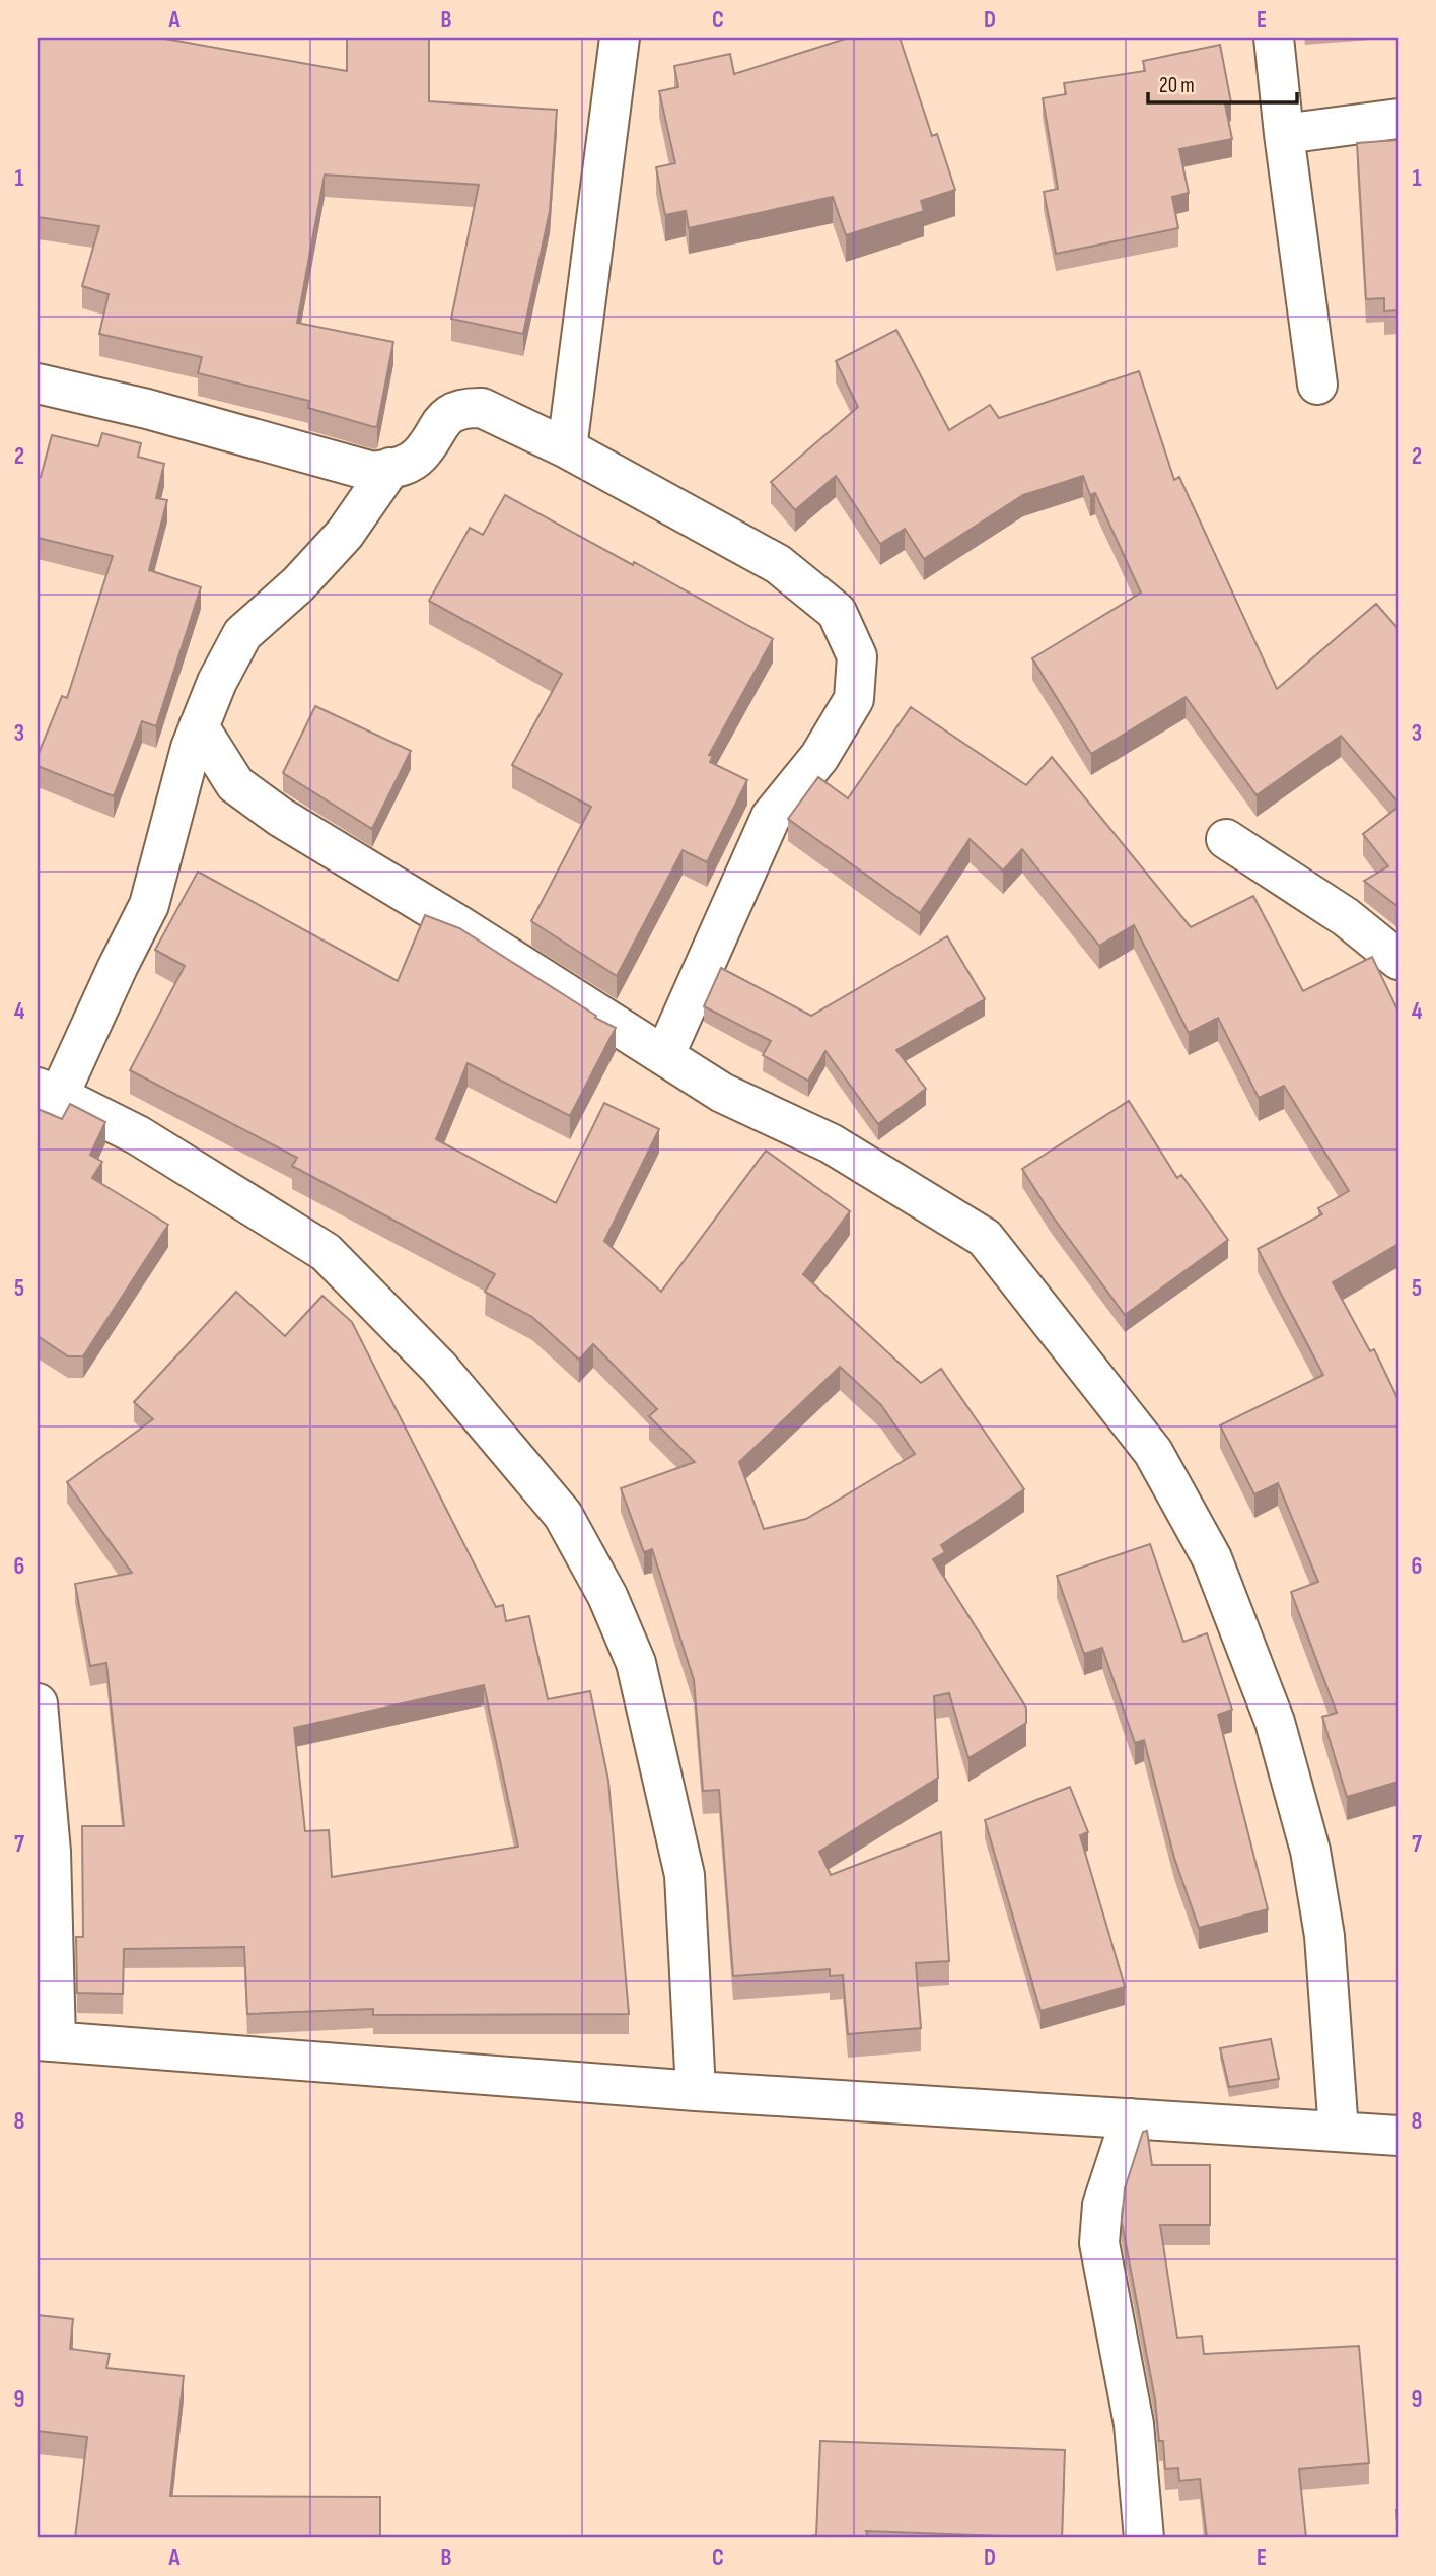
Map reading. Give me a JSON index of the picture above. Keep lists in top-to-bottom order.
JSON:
{
  "scale_bar": "20 m",
  "grid": {
    "columns": [
      "A",
      "B",
      "C",
      "D",
      "E"
    ],
    "rows": [
      "1",
      "2",
      "3",
      "4",
      "5",
      "6",
      "7",
      "8",
      "9"
    ]
  }
}
